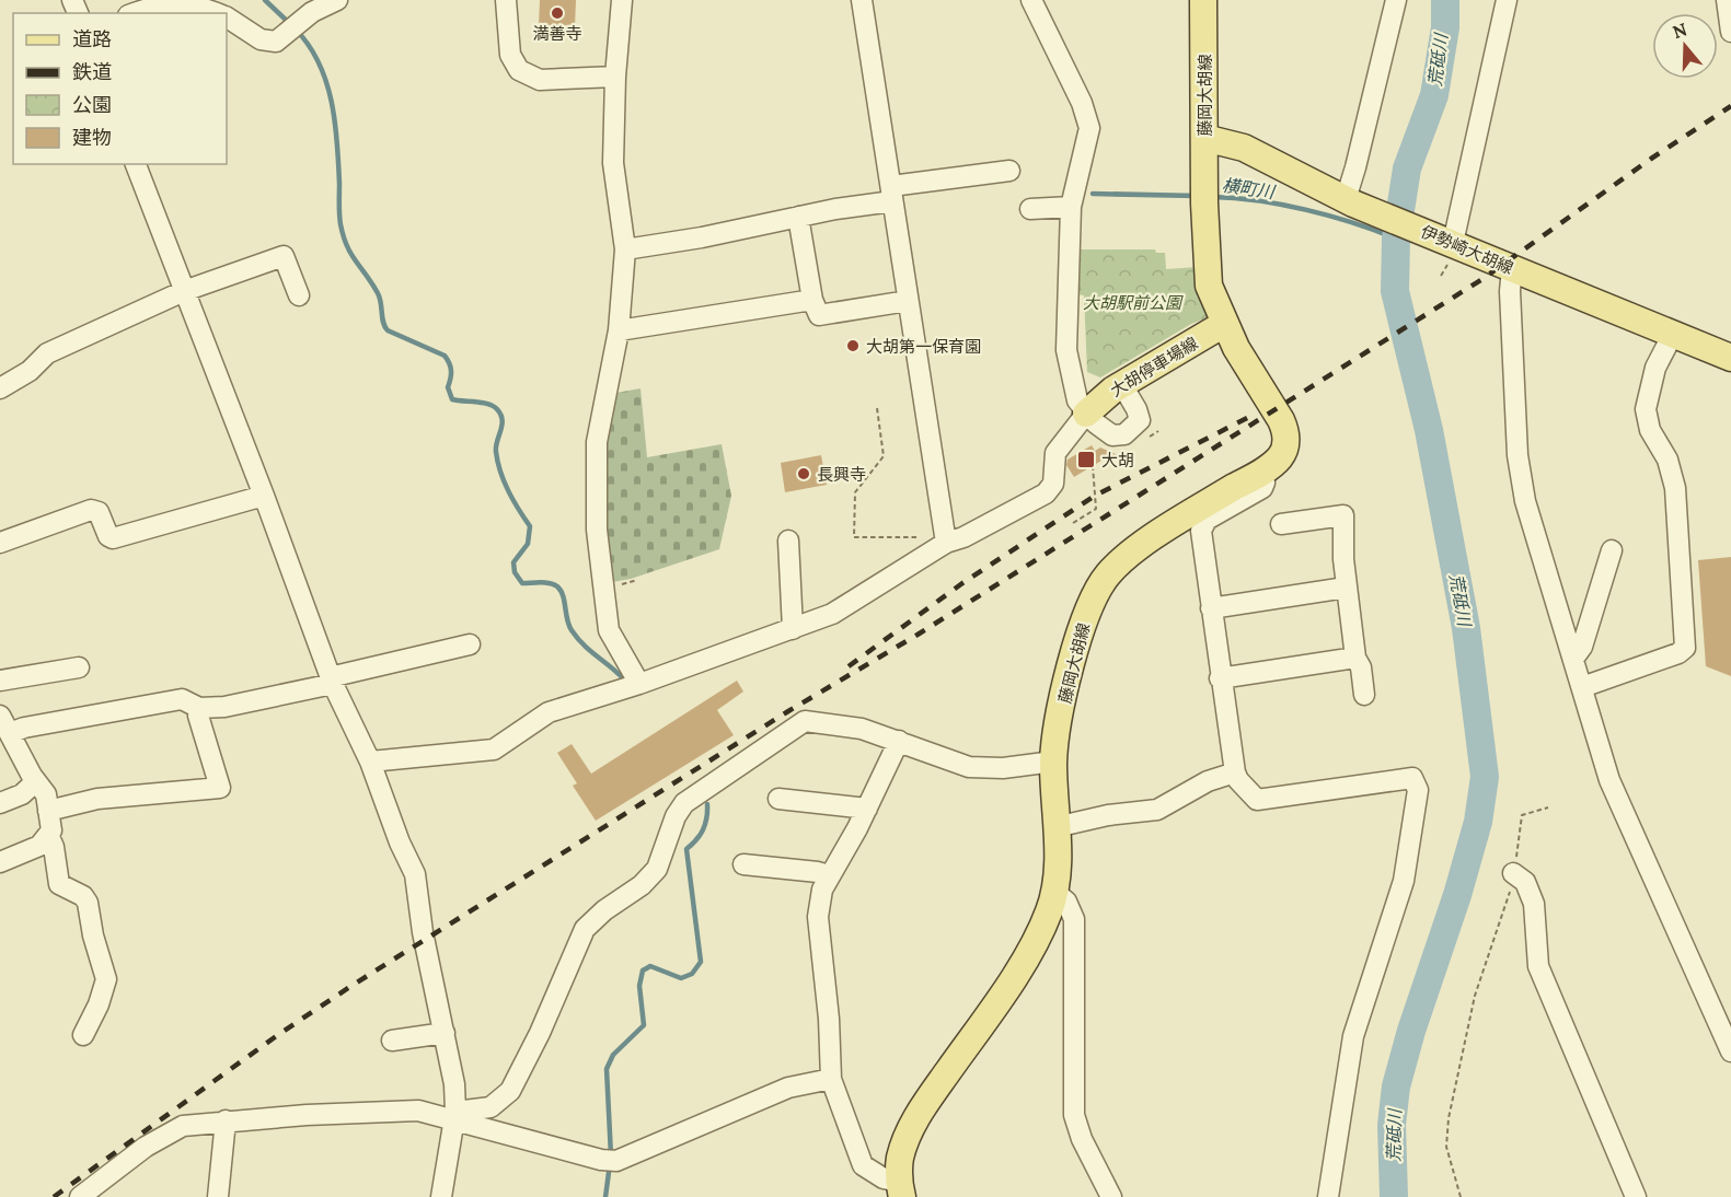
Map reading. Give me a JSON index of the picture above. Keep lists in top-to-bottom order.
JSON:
{
  "streets": {
    "main road": ["藤岡大胡線", "伊勢崎大胡線", "大胡停車場線"]
  },
  "crossings": [
    ["藤岡大胡線", "伊勢崎大胡線"],
    ["藤岡大胡線", "大胡停車場線"]
  ],
  "water": ["荒砥川", "横町川"],
  "parks": ["大胡駅前公園"],
  "places": {
    "other": ["満善寺", "大胡第一保育園", "長興寺"],
    "transit": ["大胡"]
  },
  "legend": [
    "道路",
    "鉄道",
    "公園",
    "建物"
  ],
  "north": "top"
}
